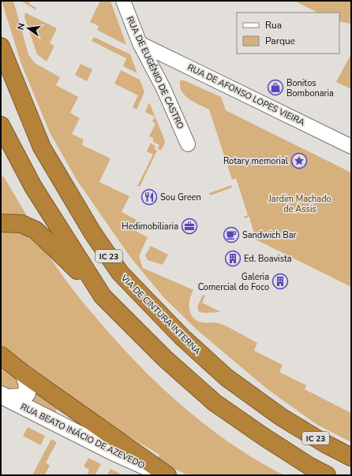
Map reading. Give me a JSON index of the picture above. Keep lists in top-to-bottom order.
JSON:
{
  "streets": {
    "highway": ["IC 23", "VIA DE CINTURA INTERNA"],
    "main road": ["RUA BEATO INÁCIO DE AZEVEDO"],
    "street": ["RUA DE EUGÉNIO DE CASTRO", "RUA DE AFONSO LOPES VIEIRA"]
  },
  "crossings": [
    ["RUA DE EUGÉNIO DE CASTRO", "RUA DE AFONSO LOPES VIEIRA"]
  ],
  "parks": ["Jardim Machado de Assis"],
  "places": {
    "shop": ["Bonitos Bombonaria"],
    "place": ["Rotary memorial"],
    "restaurant": ["Sou Green"],
    "office": ["Hedimobiliaria"],
    "cafe": ["Sandwich Bar"],
    "building": ["Ed. Boavista", "Galeria Comercial do Foco"]
  },
  "legend": ["Rua", "Parque"],
  "north": "left"
}
